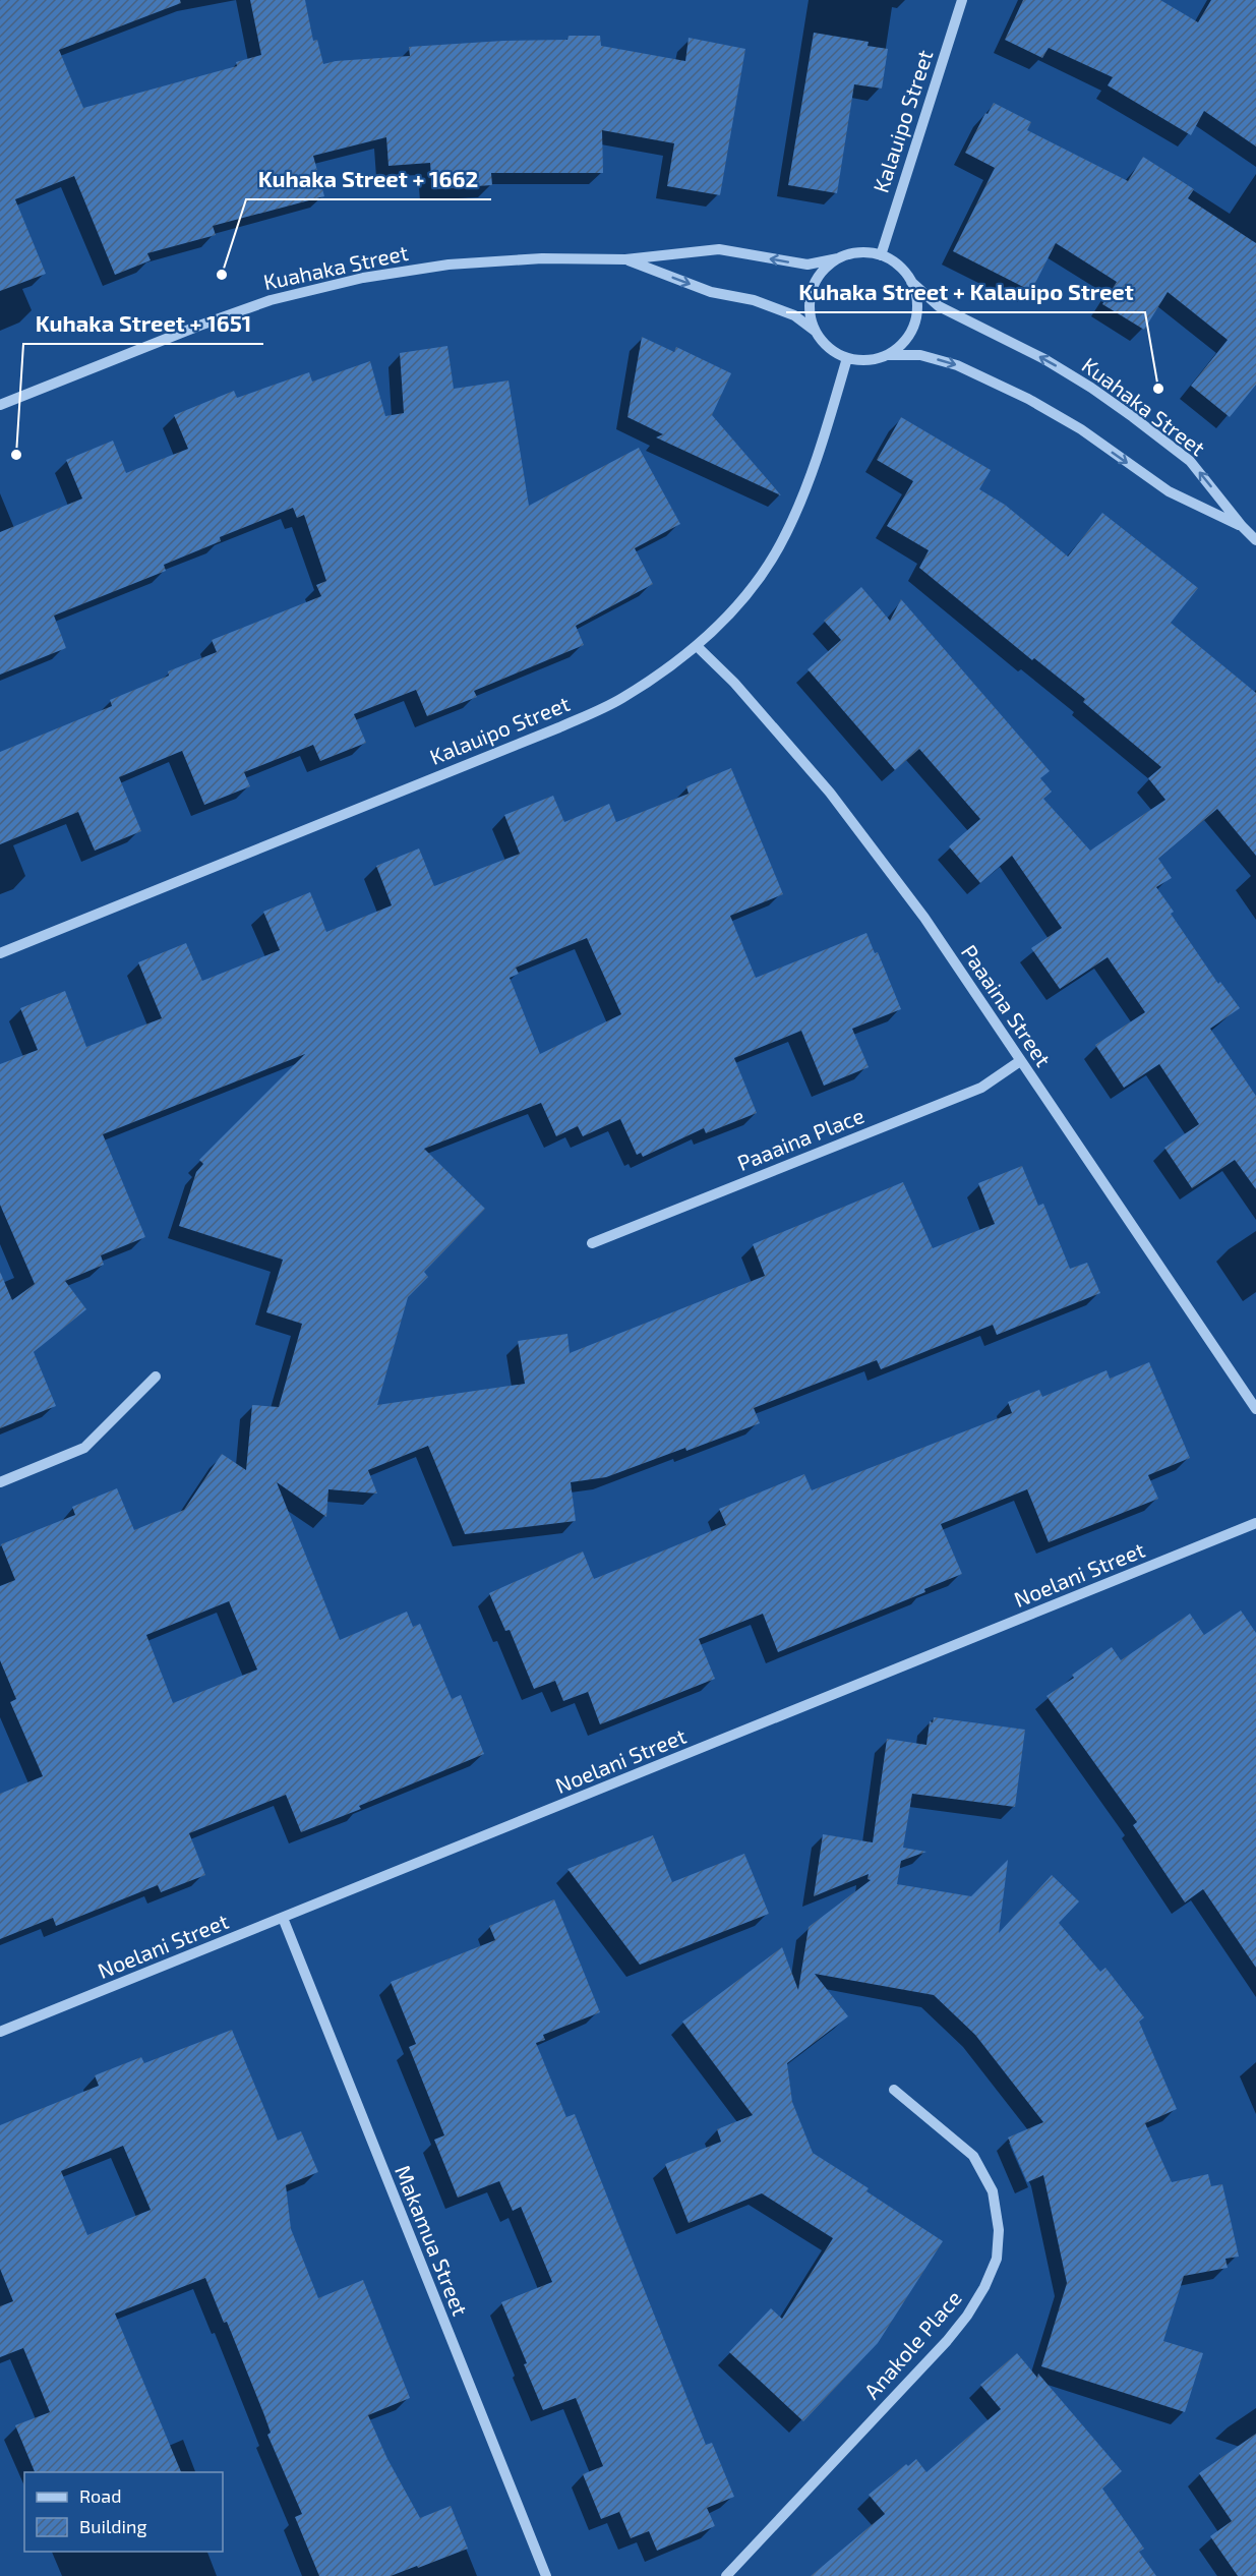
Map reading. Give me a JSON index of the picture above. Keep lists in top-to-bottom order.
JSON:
{
  "streets": {
    "street": [
      "Kalauipo Street",
      "Kuahaka Street",
      "Paaaina Street",
      "Paaaina Place",
      "Noelani Street",
      "Makamua Street",
      "Anakole Place"
    ]
  },
  "crossings": [
    ["Kalauipo Street", "Kuahaka Street"],
    ["Kalauipo Street", "Paaaina Street"],
    ["Paaaina Street", "Paaaina Place"],
    ["Noelani Street", "Makamua Street"]
  ],
  "places": ["Kuhaka Street + 1662", "Kuhaka Street + Kalauipo Street", "Kuhaka Street + 1651"],
  "legend": ["Road", "Building"]
}
